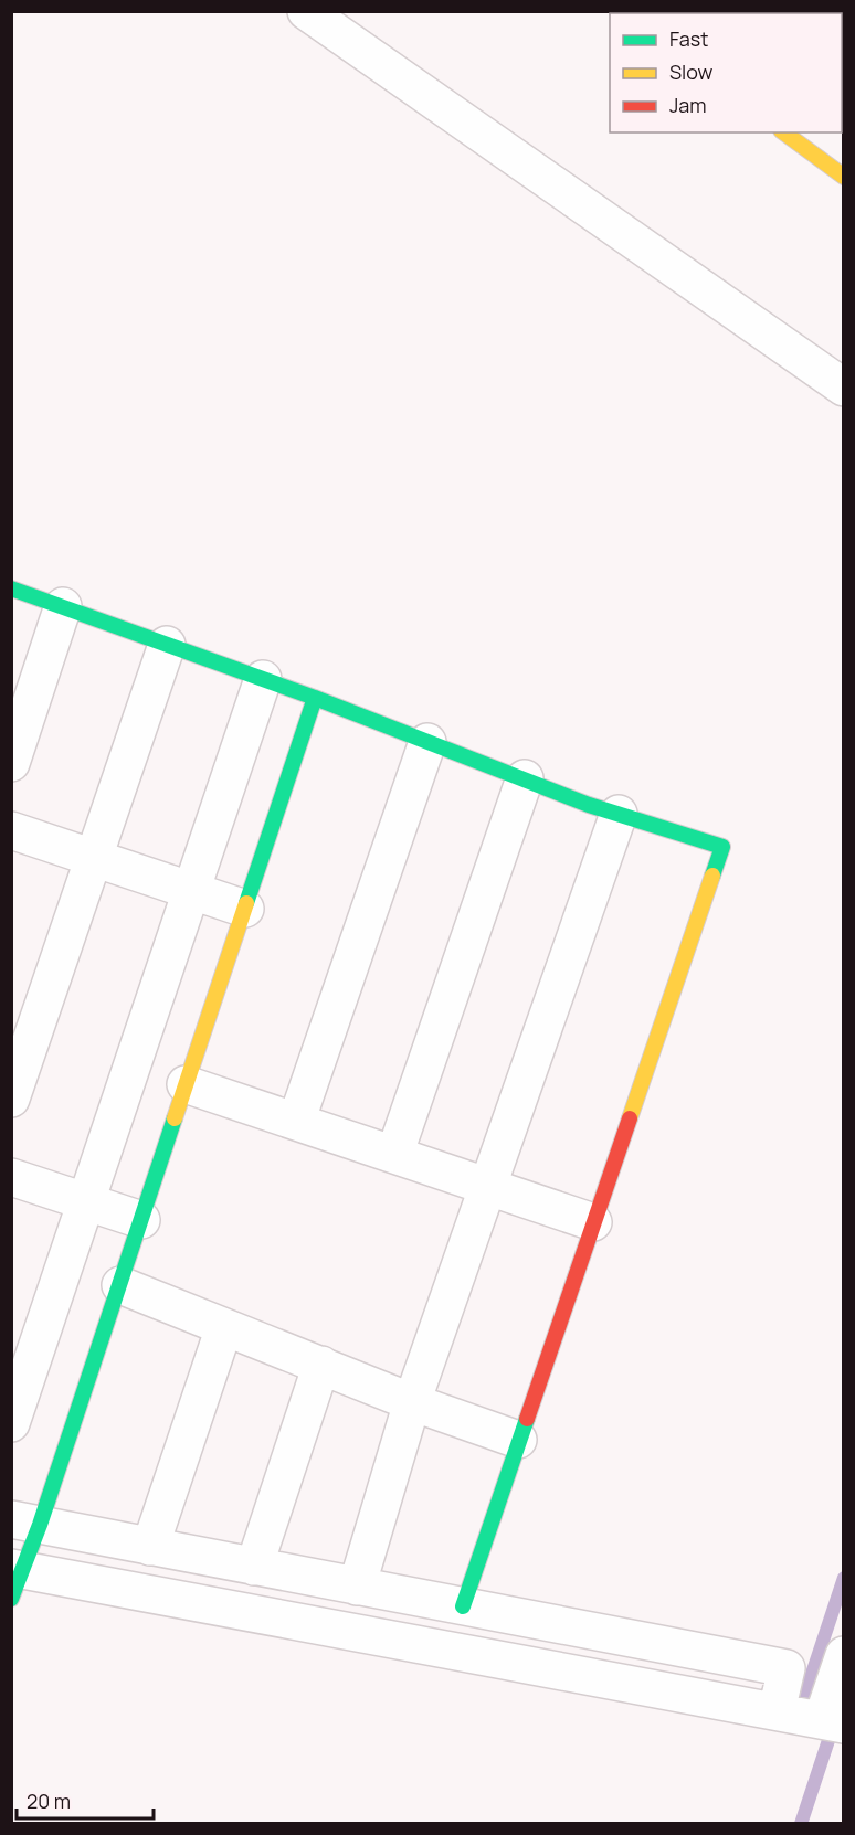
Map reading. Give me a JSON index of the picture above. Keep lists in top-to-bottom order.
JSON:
{
  "legend": ["Fast", "Slow", "Jam"],
  "scale_bar": "20 m"
}
